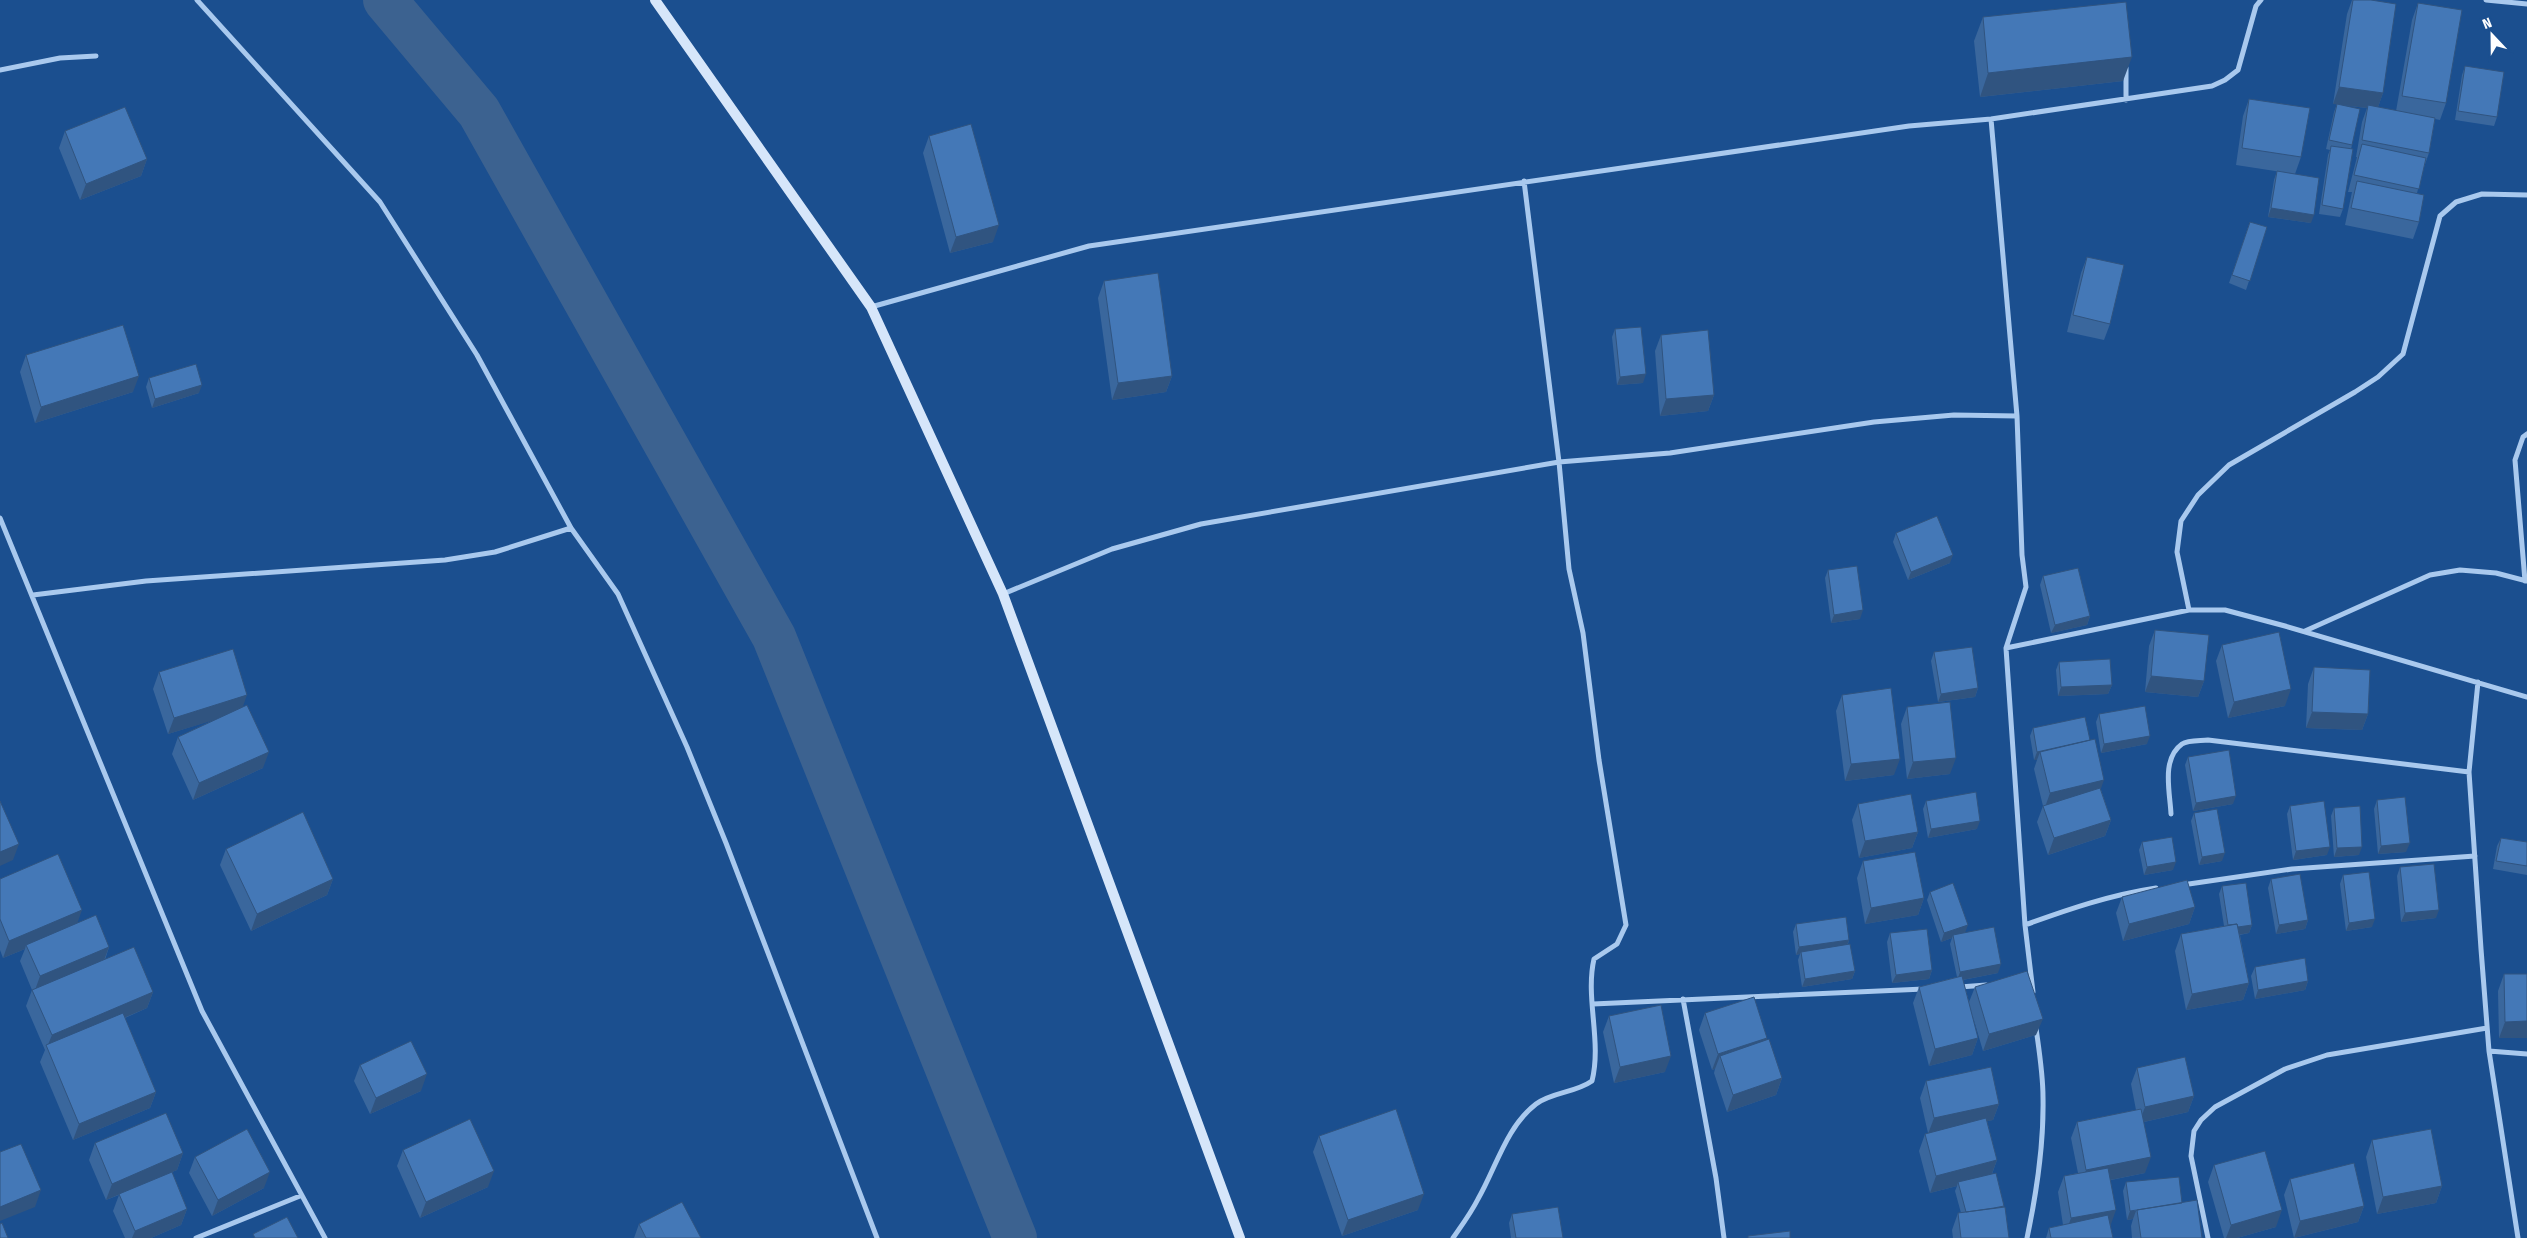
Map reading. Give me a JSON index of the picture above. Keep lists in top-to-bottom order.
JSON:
{
  "north": "top"
}
